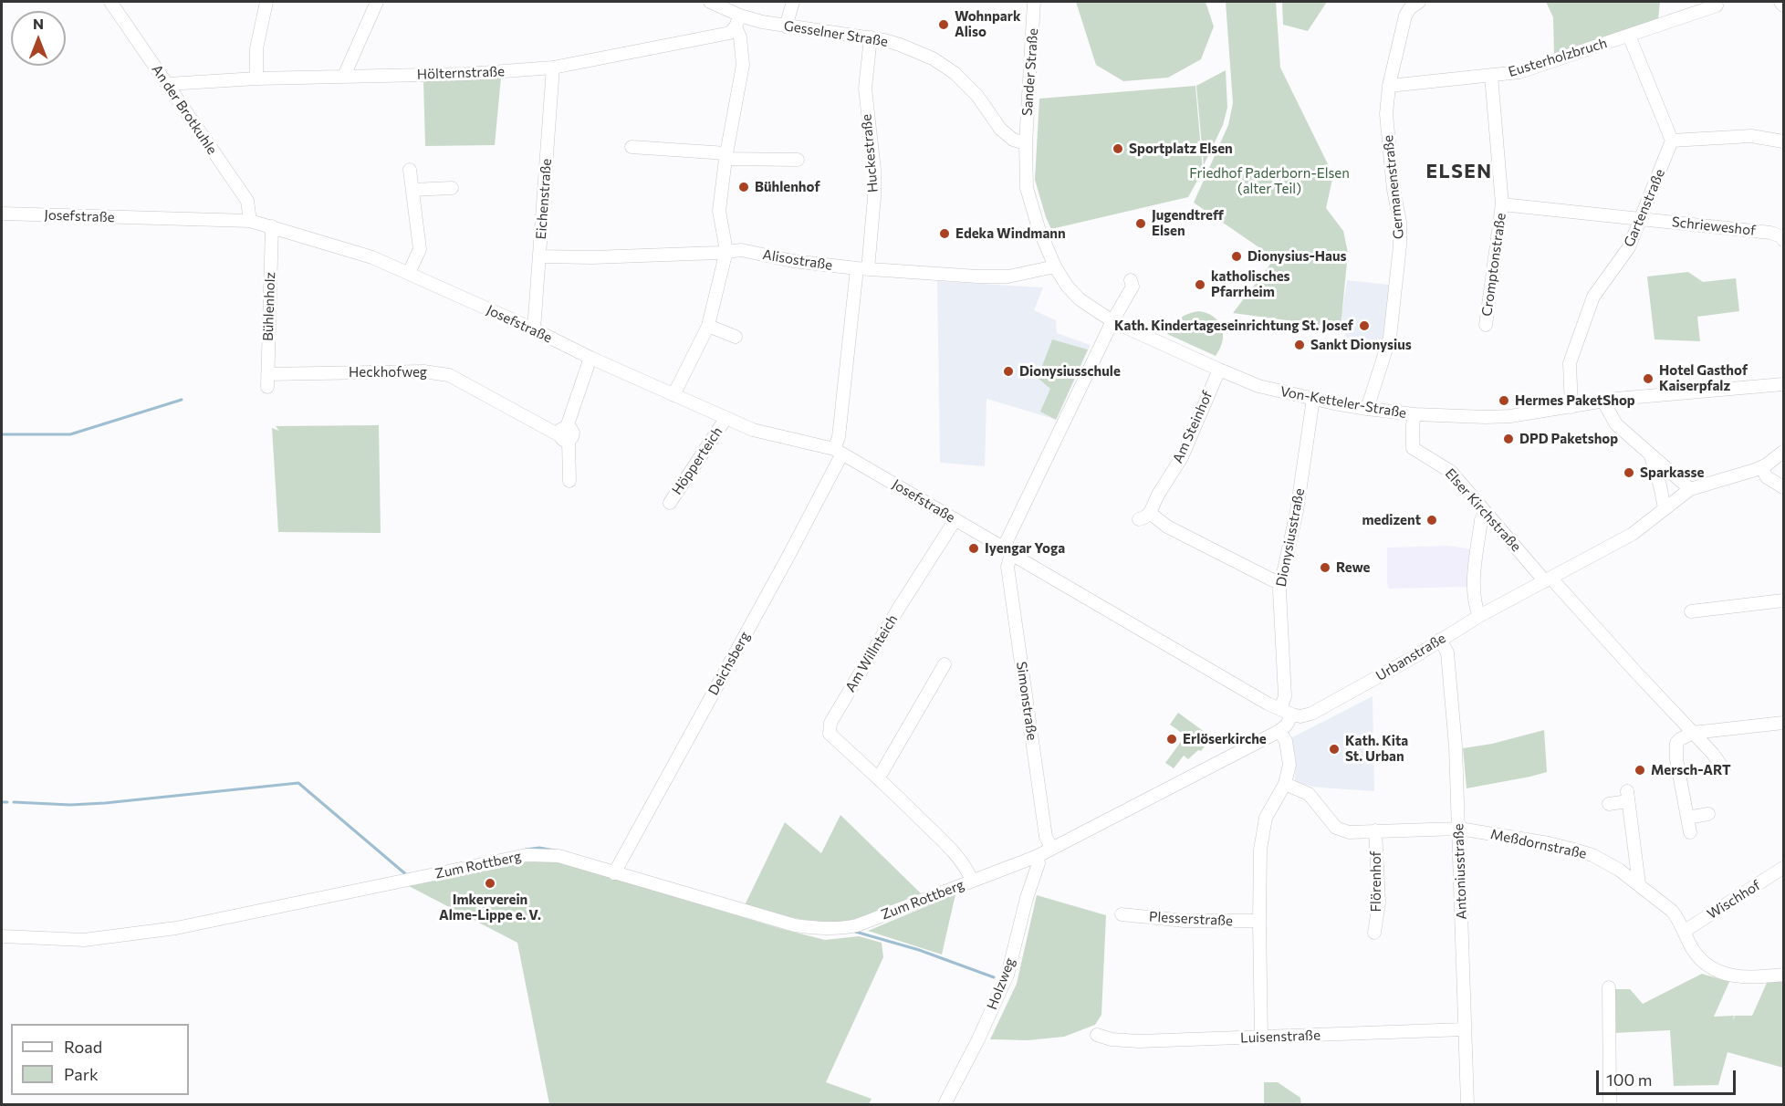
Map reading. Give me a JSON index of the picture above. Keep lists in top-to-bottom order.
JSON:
{
  "streets": {
    "street": [
      "Gesselner Straße",
      "Eusterholzbruch",
      "Sander Straße",
      "Hölternstraße",
      "An der Brotkuhle",
      "Huckestraße",
      "Germanenstraße",
      "Eichenstraße",
      "Gartenstraße",
      "Josefstraße",
      "Schrieweshof",
      "Alisostraße",
      "Cromptonstraße",
      "Bühlenholz",
      "Heckhofweg",
      "Von-Ketteler-Straße",
      "Am Steinhof",
      "Höpperteich",
      "Elser Kirchstraße",
      "Dionysiusstraße",
      "Am Willnteich",
      "Urbanstraße",
      "Deichsberg",
      "Simonstraße",
      "Meßdornstraße",
      "Zum Rottberg",
      "Antoniusstraße",
      "Flörenhof",
      "Wischhof",
      "Plesserstraße",
      "Holzweg",
      "Luisenstraße"
    ]
  },
  "crossings": [
    ["Gesselner Straße", "Sander Straße"],
    ["Gesselner Straße", "Hölternstraße"],
    ["Gesselner Straße", "Huckestraße"],
    ["Gesselner Straße", "Von-Ketteler-Straße"],
    ["Eusterholzbruch", "Germanenstraße"],
    ["Eusterholzbruch", "Cromptonstraße"],
    ["Sander Straße", "Von-Ketteler-Straße"],
    ["Hölternstraße", "An der Brotkuhle"],
    ["Hölternstraße", "Eichenstraße"],
    ["An der Brotkuhle", "Josefstraße"],
    ["Huckestraße", "Josefstraße"],
    ["Huckestraße", "Alisostraße"],
    ["Huckestraße", "Deichsberg"],
    ["Germanenstraße", "Von-Ketteler-Straße"],
    ["Eichenstraße", "Josefstraße"],
    ["Eichenstraße", "Alisostraße"],
    ["Gartenstraße", "Schrieweshof"],
    ["Gartenstraße", "Cromptonstraße"],
    ["Gartenstraße", "Von-Ketteler-Straße"],
    ["Josefstraße", "Bühlenholz"],
    ["Josefstraße", "Höpperteich"],
    ["Josefstraße", "Dionysiusstraße"],
    ["Josefstraße", "Am Willnteich"],
    ["Josefstraße", "Urbanstraße"],
    ["Josefstraße", "Deichsberg"],
    ["Josefstraße", "Simonstraße"],
    ["Schrieweshof", "Cromptonstraße"],
    ["Alisostraße", "Von-Ketteler-Straße"],
    ["Bühlenholz", "Heckhofweg"],
    ["Von-Ketteler-Straße", "Am Steinhof"],
    ["Von-Ketteler-Straße", "Elser Kirchstraße"],
    ["Von-Ketteler-Straße", "Dionysiusstraße"],
    ["Von-Ketteler-Straße", "Simonstraße"],
    ["Am Steinhof", "Dionysiusstraße"],
    ["Elser Kirchstraße", "Urbanstraße"],
    ["Dionysiusstraße", "Urbanstraße"],
    ["Am Willnteich", "Zum Rottberg"],
    ["Urbanstraße", "Antoniusstraße"],
    ["Deichsberg", "Zum Rottberg"],
    ["Meßdornstraße", "Antoniusstraße"],
    ["Meßdornstraße", "Flörenhof"],
    ["Meßdornstraße", "Wischhof"],
    ["Zum Rottberg", "Holzweg"],
    ["Antoniusstraße", "Luisenstraße"]
  ],
  "districts": ["ELSEN"],
  "parks": ["Friedhof Paderborn-Elsen (alter Teil)"],
  "places": [
    "Wohnpark Aliso",
    "Sportplatz Elsen",
    "Bühlenhof",
    "Jugendtreff Elsen",
    "Edeka Windmann",
    "Dionysius-Haus",
    "katholisches Pfarrheim",
    "Kath. Kindertageseinrichtung St. Josef",
    "Sankt Dionysius",
    "Dionysiusschule",
    "Hotel Gasthof Kaiserpfalz",
    "Hermes PaketShop",
    "DPD Paketshop",
    "Sparkasse",
    "medizent",
    "Iyengar Yoga",
    "Rewe",
    "Erlöserkirche",
    "Kath. Kita St. Urban",
    "Mersch-ART",
    "Imkerverein Alme-Lippe e. V."
  ],
  "legend": ["Road", "Park"],
  "scale_bar": "100 m",
  "north": "top"
}
